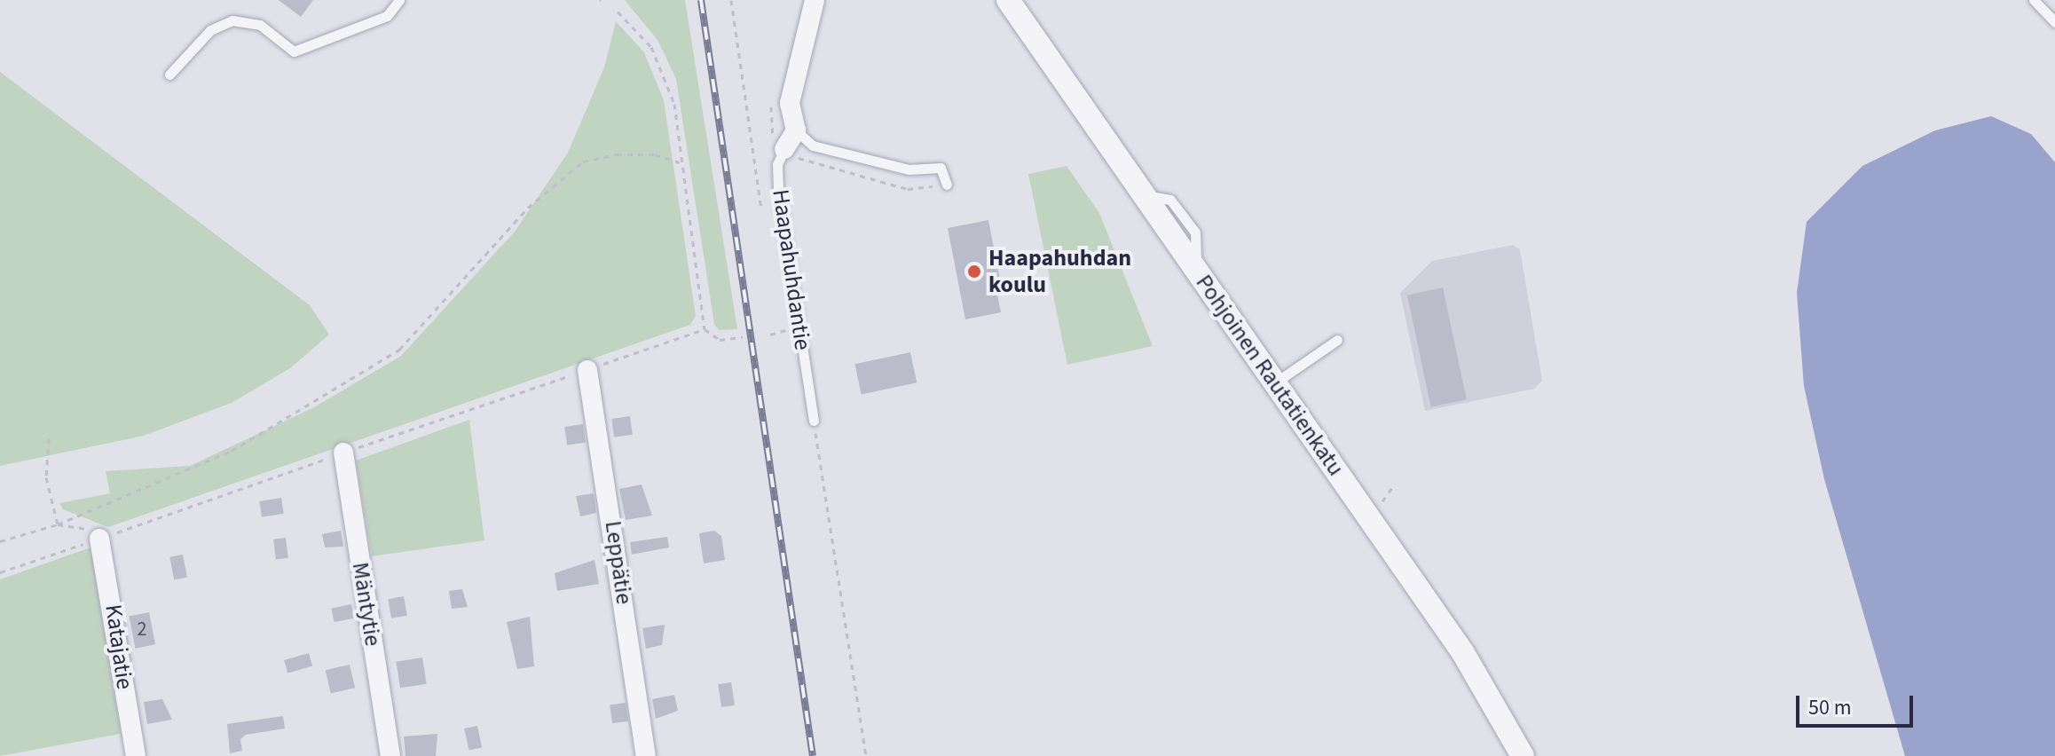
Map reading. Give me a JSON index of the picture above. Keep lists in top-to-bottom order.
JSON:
{
  "streets": {
    "street": [
      "Haapahuhdantie",
      "Pohjoinen Rautatienkatu",
      "Leppätie",
      "Mäntytie",
      "Katajatie"
    ]
  },
  "places": ["Haapahuhdan koulu"],
  "house_numbers": ["2"],
  "scale_bar": "50 m"
}
